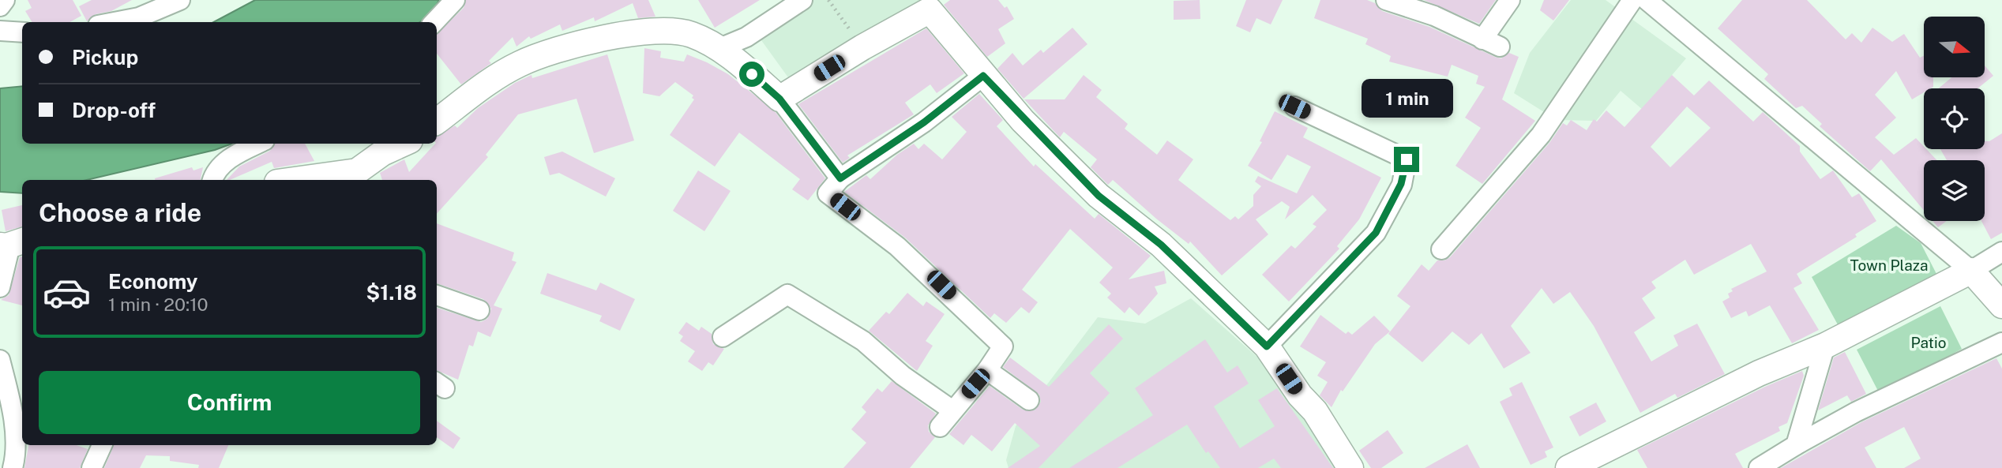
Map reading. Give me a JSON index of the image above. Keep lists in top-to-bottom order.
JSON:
{
  "parks": ["Town Plaza", "Patio"],
  "north": "right",
  "page": {
    "banner": ["Pickup", "Drop-off"],
    "bubble": "1 min",
    "heading": "Choose a ride",
    "list": [
      {
        "name": "Economy",
        "note": "1 min · 20:10",
        "value": "$1.18"
      }
    ],
    "buttons": "Confirm"
  }
}
